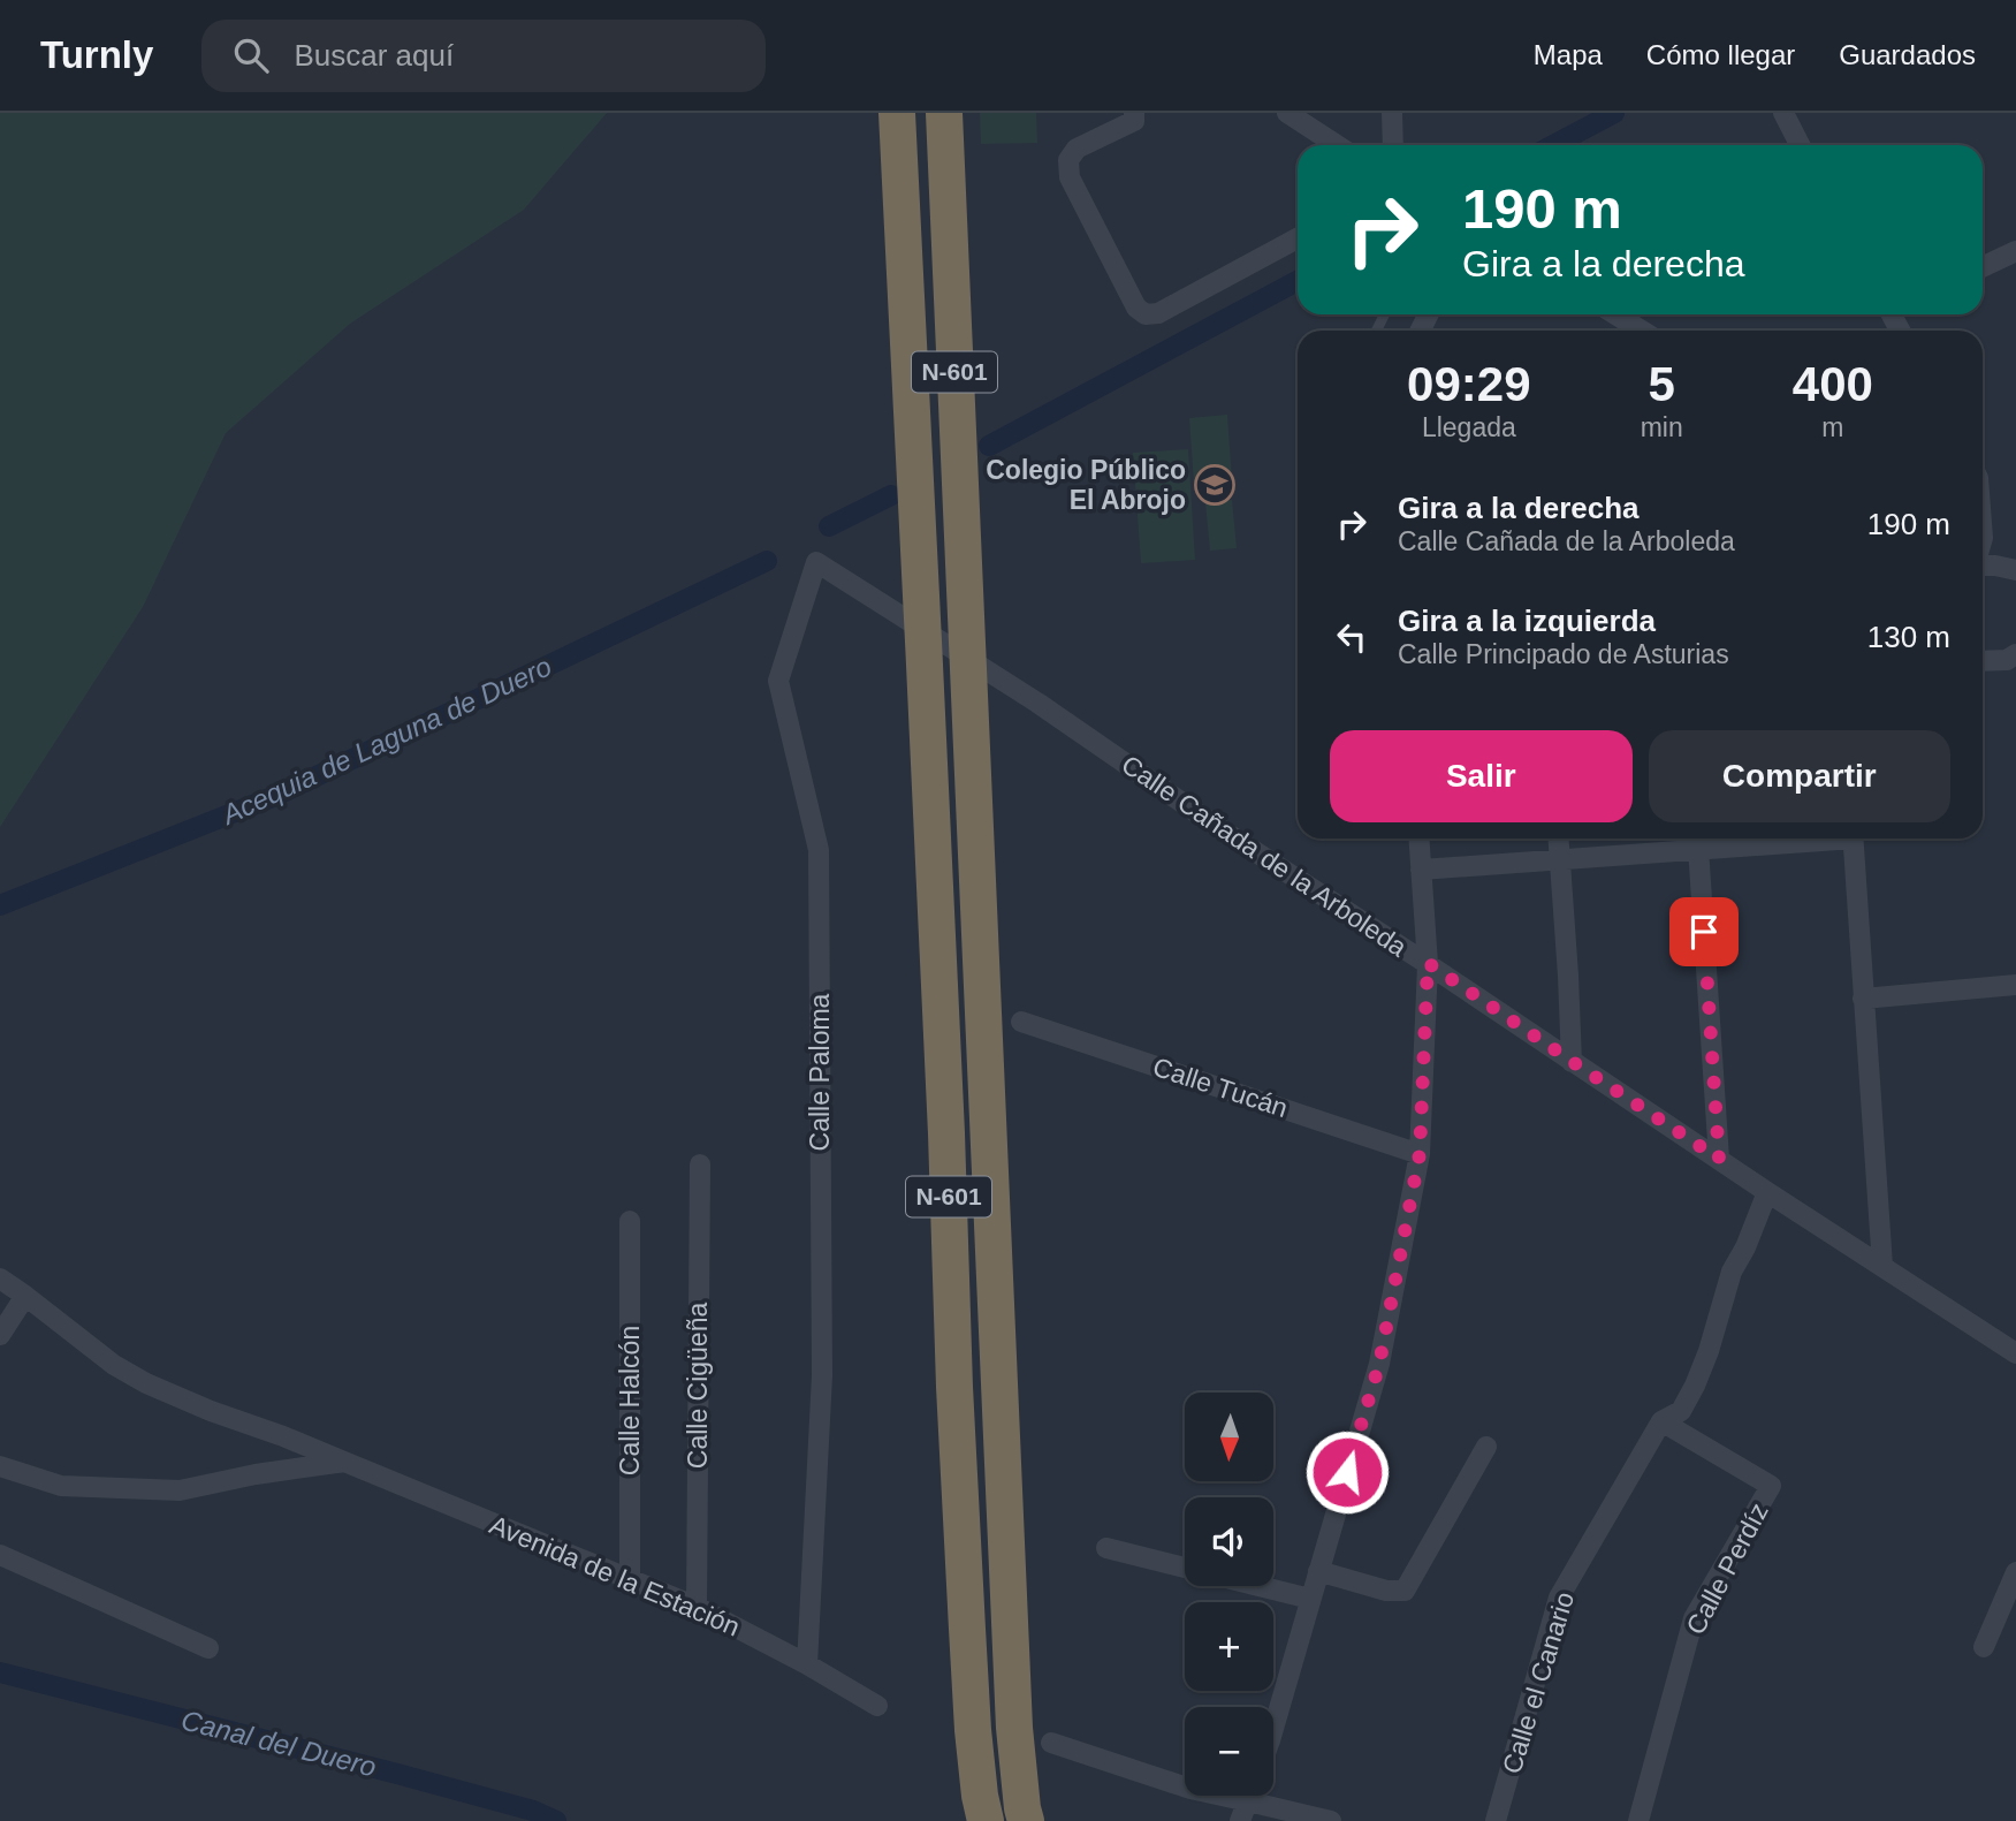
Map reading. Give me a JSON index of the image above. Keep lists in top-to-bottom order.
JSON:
{
  "streets": {
    "highway": ["N-601"],
    "street": [
      "Calle Cañada de la Arboleda",
      "Calle Paloma",
      "Calle Tucán",
      "Calle Cigüeña",
      "Calle Halcón",
      "Calle Perdíz",
      "Avenida de la Estación",
      "Calle el Canario"
    ]
  },
  "crossings": [
    ["Calle Cañada de la Arboleda", "Calle Paloma"],
    ["Calle Cañada de la Arboleda", "Calle el Canario"],
    ["Calle Paloma", "Avenida de la Estación"],
    ["Calle Cigüeña", "Avenida de la Estación"],
    ["Calle Halcón", "Avenida de la Estación"],
    ["Calle Perdíz", "Calle el Canario"]
  ],
  "water": ["Acequia de Laguna de Duero", "Canal del Duero"],
  "places": {
    "school or university": ["Colegio Público El Abrojo"]
  },
  "north": "bottom",
  "page": {
    "header": "Turnly",
    "search": "Buscar aquí",
    "nav": ["Mapa", "Cómo llegar", "Guardados"],
    "turn": ["190 m", "Gira a la derecha"],
    "eta": [
      "09:29",
      "Llegada",
      "5",
      "min",
      "400",
      "m"
    ],
    "list": [
      {
        "name": "Gira a la derecha",
        "note": "Calle Cañada de la Arboleda",
        "value": "190 m"
      },
      {
        "name": "Gira a la izquierda",
        "note": "Calle Principado de Asturias",
        "value": "130 m"
      }
    ],
    "buttons": ["Salir", "Compartir"],
    "map_buttons": ["+", "−"]
  }
}
